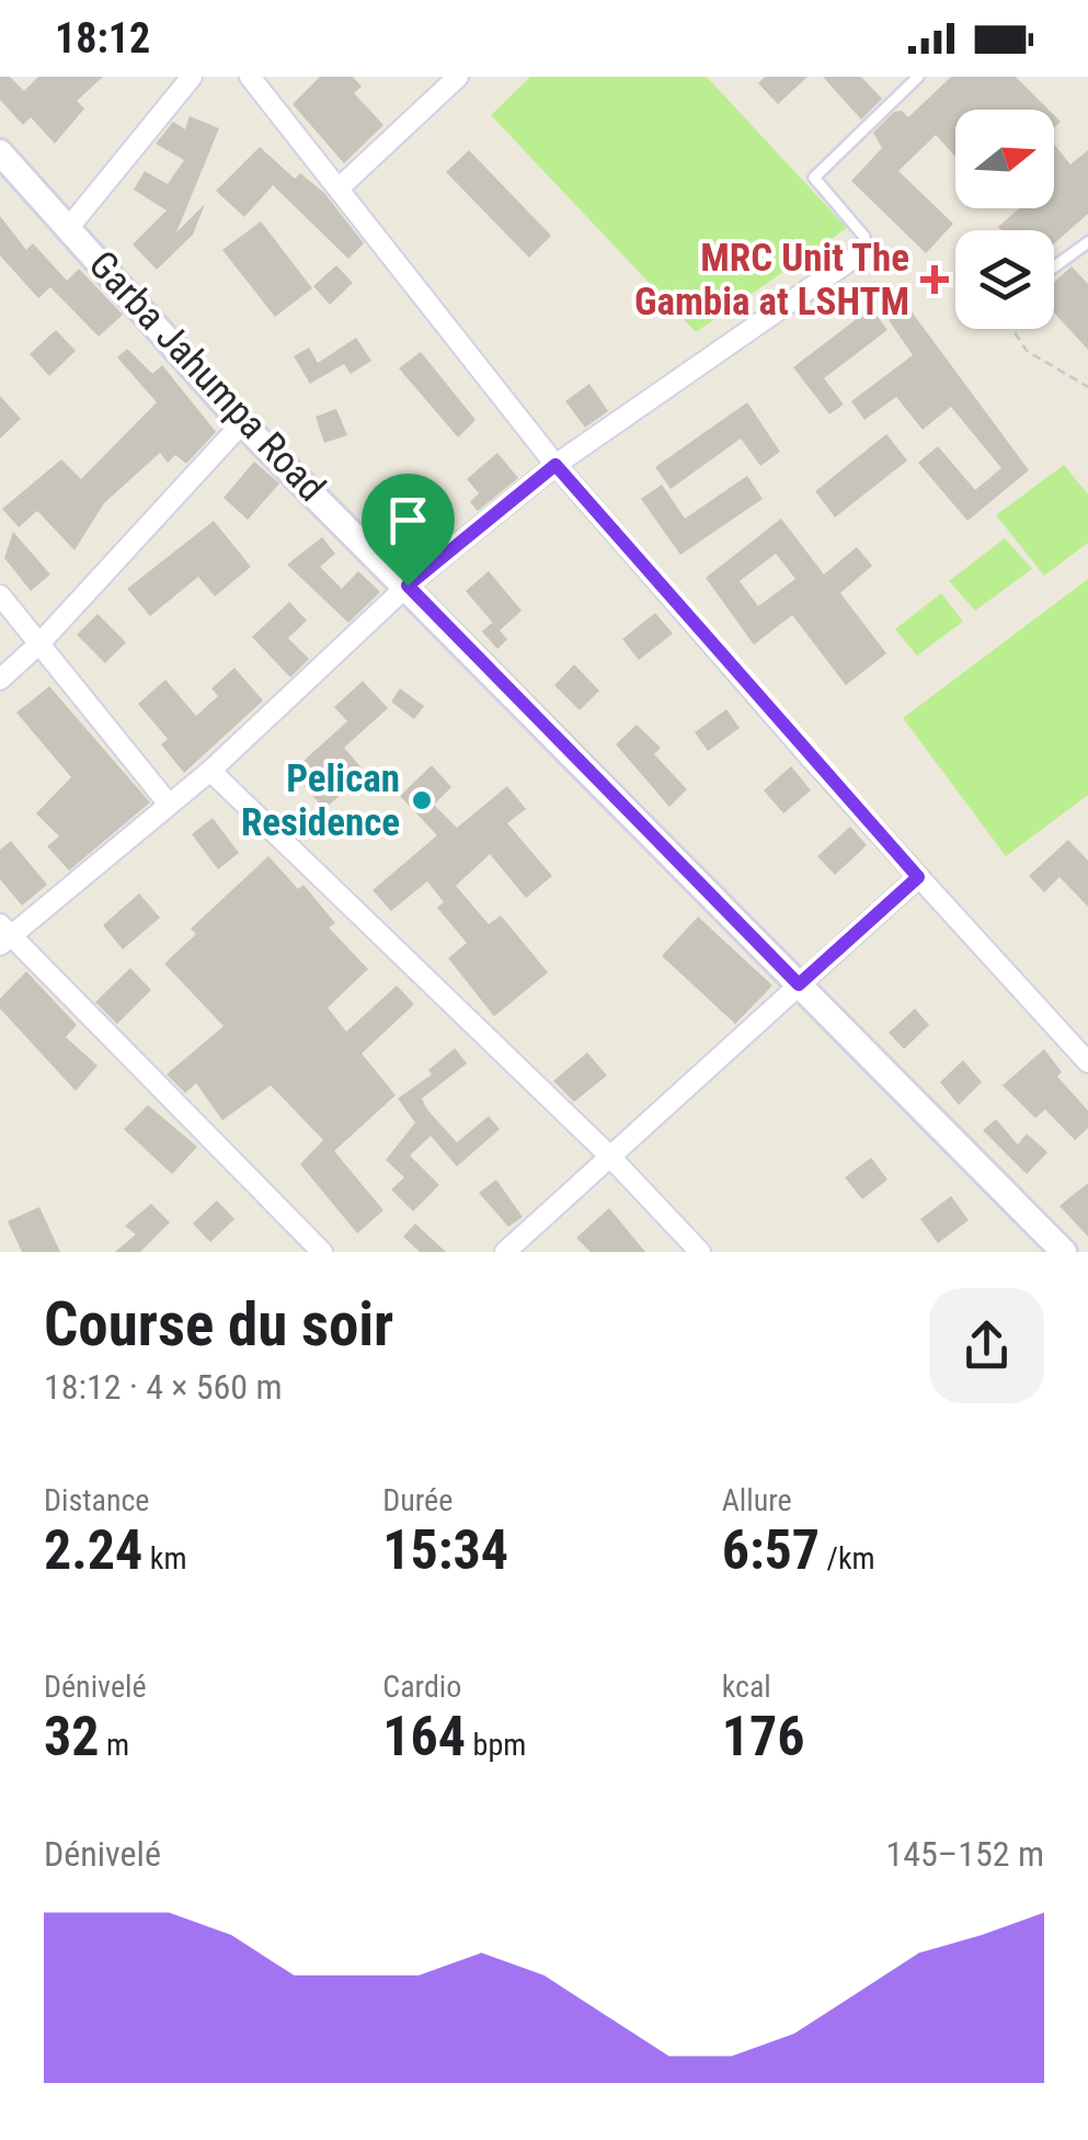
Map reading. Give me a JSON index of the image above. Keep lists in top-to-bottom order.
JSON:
{
  "streets": {
    "street": ["Garba Jahumpa Road"]
  },
  "places": {
    "health": ["MRC Unit The Gambia at LSHTM"],
    "other": ["Pelican Residence"]
  },
  "north": "right",
  "page": {
    "status": "18:12",
    "heading": ["Course du soir", "18:12 · 4 × 560 m"],
    "stats": [
      ["Distance", "2.24 km"],
      ["Durée", "15:34"],
      ["Allure", "6:57 /km"],
      ["Dénivelé", "32 m"],
      ["Cardio", "164 bpm"],
      ["kcal", "176"]
    ],
    "chart": ["Dénivelé", "145–152 m"]
  }
}
